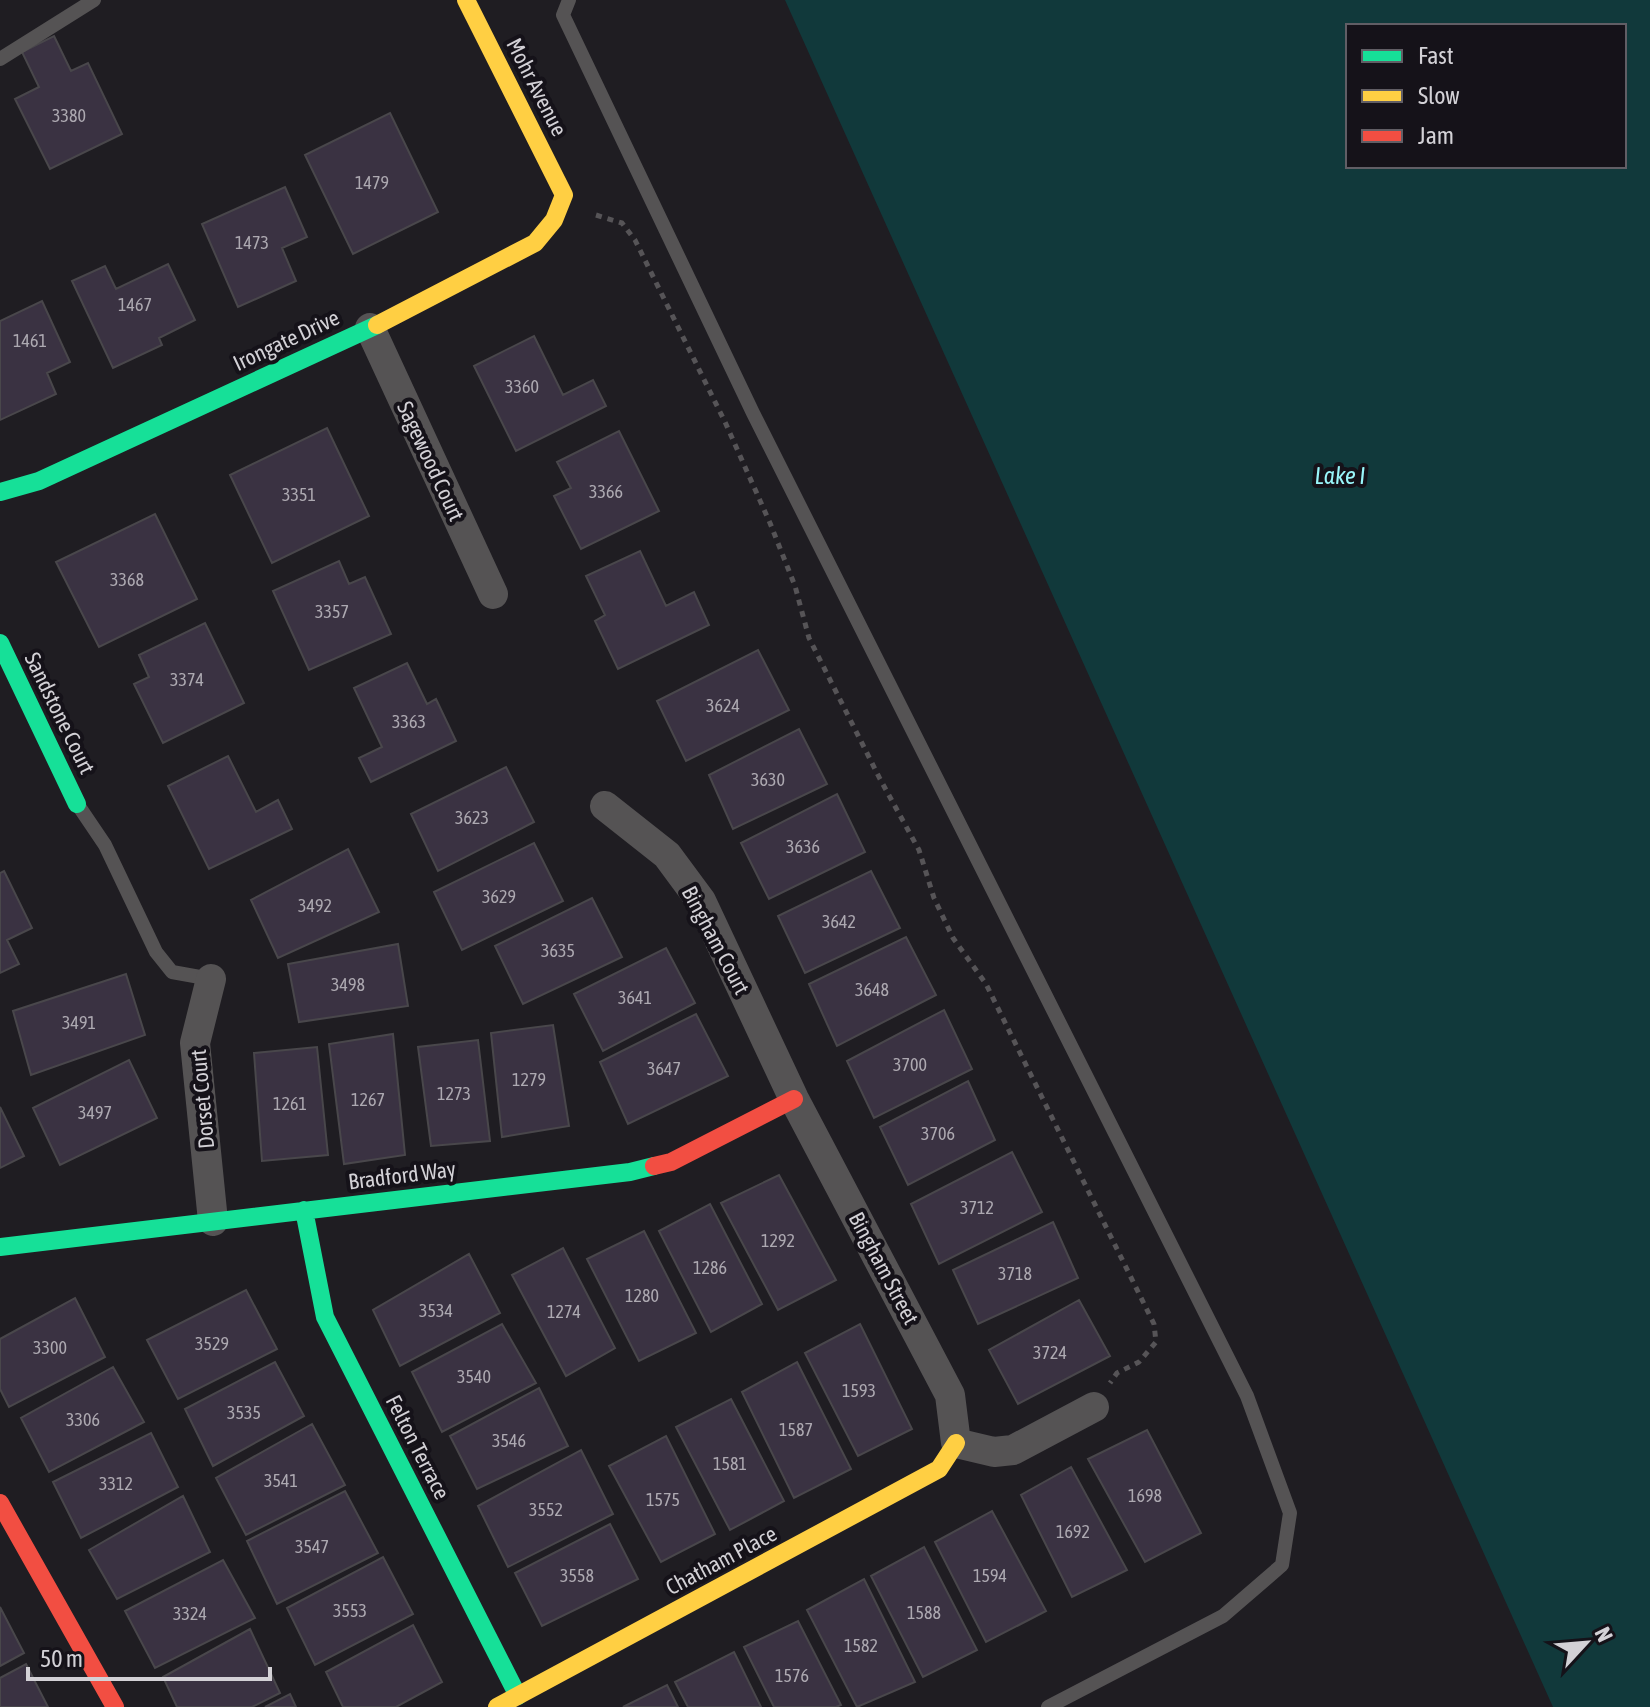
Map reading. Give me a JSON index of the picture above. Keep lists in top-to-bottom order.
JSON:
{
  "streets": {
    "street": [
      "Mohr Avenue",
      "Irongate Drive",
      "Sagewood Court",
      "Sandstone Court",
      "Bingham Court",
      "Dorset Court",
      "Bradford Way",
      "Bingham Street",
      "Felton Terrace",
      "Chatham Place"
    ]
  },
  "crossings": [
    ["Mohr Avenue", "Irongate Drive"],
    ["Irongate Drive", "Sagewood Court"],
    ["Bingham Court", "Bradford Way"],
    ["Bingham Court", "Bingham Street"],
    ["Dorset Court", "Bradford Way"],
    ["Bradford Way", "Bingham Street"],
    ["Bradford Way", "Felton Terrace"],
    ["Bingham Street", "Chatham Place"],
    ["Felton Terrace", "Chatham Place"]
  ],
  "water": ["Lake I"],
  "house_numbers": [
    "3380",
    "1479",
    "1473",
    "1467",
    "1461",
    "3360",
    "3366",
    "3351",
    "3368",
    "3357",
    "3374",
    "3624",
    "3363",
    "3630",
    "3623",
    "3636",
    "3629",
    "3492",
    "3642",
    "3635",
    "3498",
    "3648",
    "3641",
    "3491",
    "3700",
    "3647",
    "1279",
    "1273",
    "1267",
    "1261",
    "3497",
    "3706",
    "3712",
    "1292",
    "1286",
    "3718",
    "1280",
    "3534",
    "1274",
    "3529",
    "3300",
    "3724",
    "3540",
    "1593",
    "3535",
    "3306",
    "1587",
    "3546",
    "1581",
    "3541",
    "3312",
    "1698",
    "1575",
    "3552",
    "1692",
    "3547",
    "3558",
    "1594",
    "3553",
    "1588",
    "3324",
    "1582",
    "1576"
  ],
  "legend": ["Fast", "Slow", "Jam"],
  "scale_bar": "50 m",
  "north": "top right"
}
